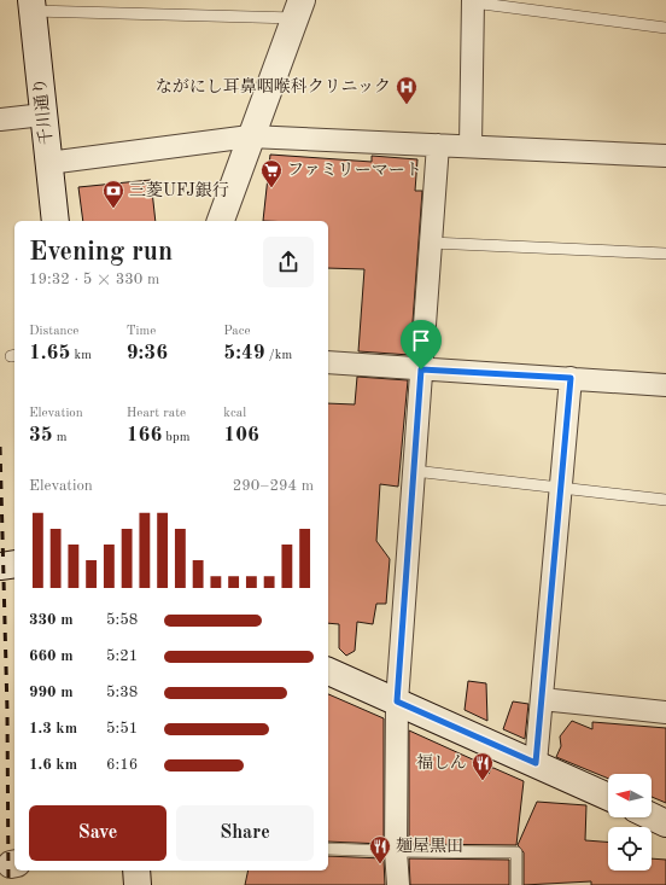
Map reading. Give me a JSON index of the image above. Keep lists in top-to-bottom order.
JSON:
{
  "streets": {
    "main road": ["千川通り"]
  },
  "places": {
    "hospital": ["ながにし耳鼻咽喉科クリニック"],
    "supermarket": ["ファミリーマート"],
    "bank": ["三菱UFJ銀行"],
    "restaurant": ["福しん", "麺屋黒田"]
  },
  "north": "left",
  "page": {
    "heading": ["Evening run", "19:32 · 5 × 330 m"],
    "stats": [
      ["Distance", "1.65 km"],
      ["Time", "9:36"],
      ["Pace", "5:49 /km"],
      ["Elevation", "35 m"],
      ["Heart rate", "166 bpm"],
      ["kcal", "106"]
    ],
    "chart": ["Elevation", "290–294 m"],
    "list": [
      {
        "name": "330 m",
        "note": "5:58"
      },
      {
        "name": "660 m",
        "note": "5:21"
      },
      {
        "name": "990 m",
        "note": "5:38"
      },
      {
        "name": "1.3 km",
        "note": "5:51"
      },
      {
        "name": "1.6 km",
        "note": "6:16"
      }
    ],
    "buttons": ["Save", "Share"]
  }
}
